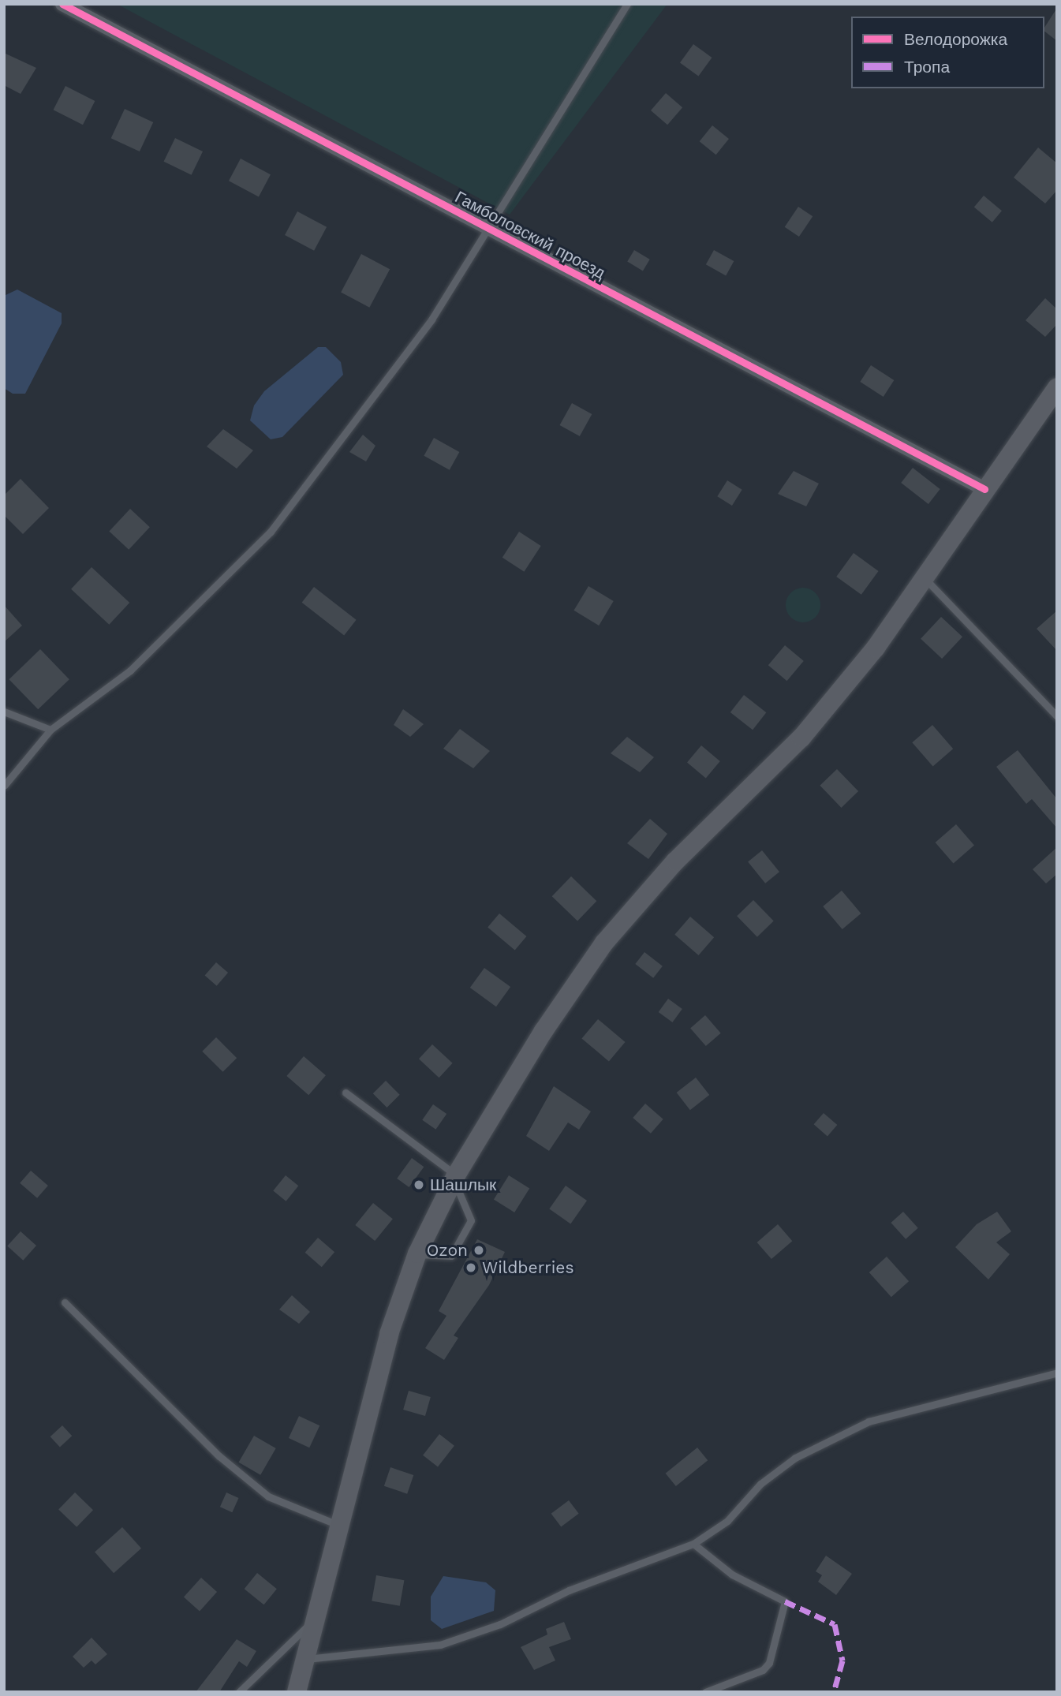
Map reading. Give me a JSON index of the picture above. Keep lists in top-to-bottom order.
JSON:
{
  "streets": {
    "street": ["Гамболовский проезд"]
  },
  "places": ["Шашлык", "Ozon", "Wildberries"],
  "legend": ["Велодорожка", "Тропа"]
}
